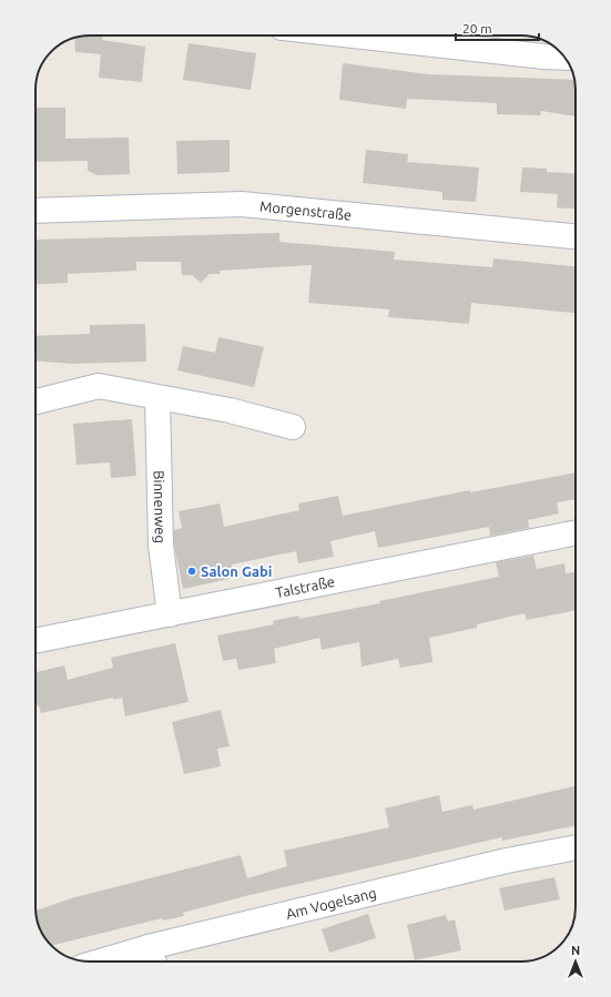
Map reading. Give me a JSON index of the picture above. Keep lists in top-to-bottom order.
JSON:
{
  "streets": {
    "street": [
      "Morgenstraße",
      "Binnenweg",
      "Talstraße",
      "Am Vogelsang"
    ]
  },
  "crossings": [
    ["Binnenweg", "Talstraße"]
  ],
  "places": ["Salon Gabi"],
  "scale_bar": "20 m",
  "north": "top"
}
